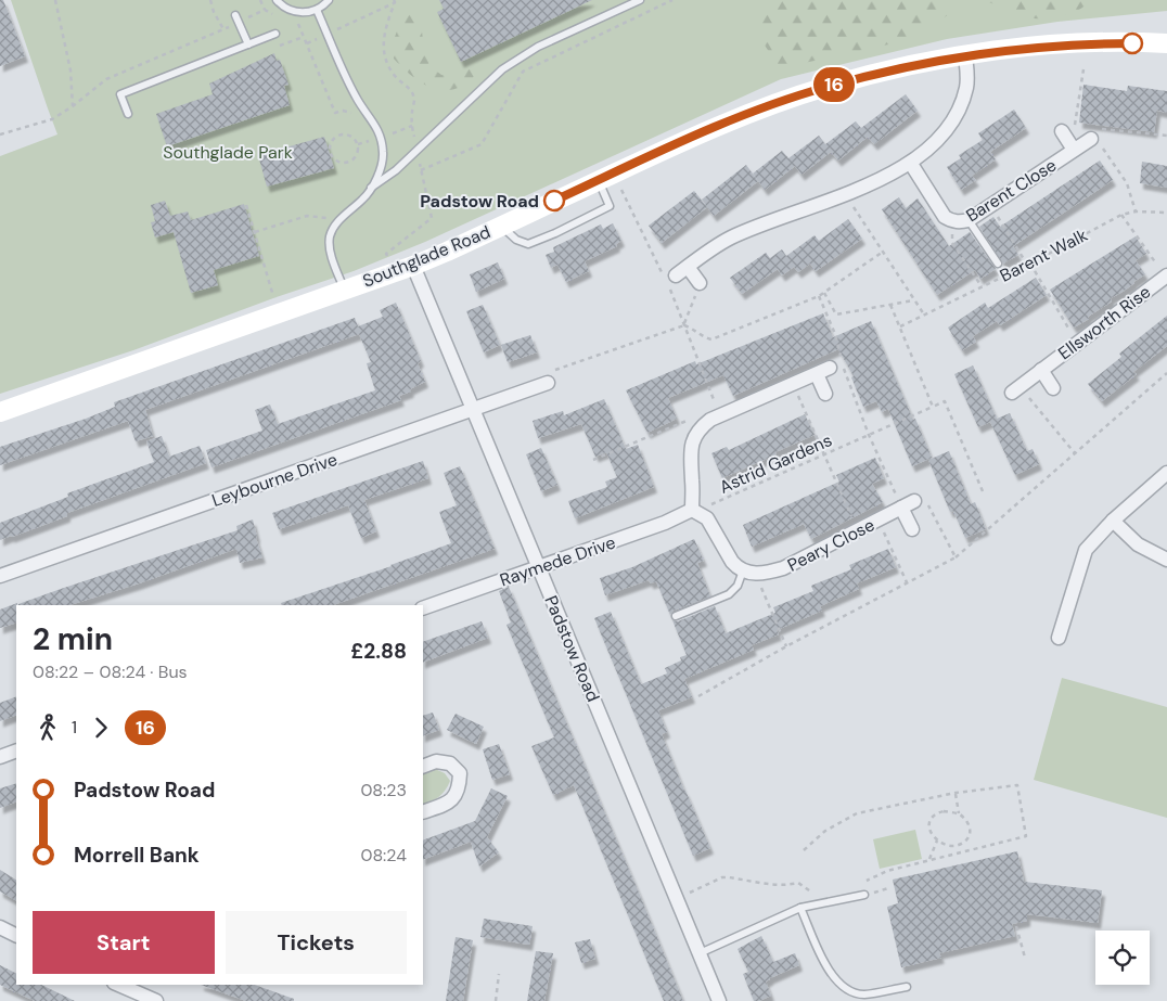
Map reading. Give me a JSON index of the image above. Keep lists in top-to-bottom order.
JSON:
{
  "streets": {
    "street": [
      "Barent Close",
      "Southglade Road",
      "Ellsworth Rise",
      "Leybourne Drive",
      "Peary Close",
      "Raymede Drive",
      "Padstow Road"
    ],
    "path": ["Barent Walk", "Astrid Gardens"]
  },
  "crossings": [
    ["Southglade Road", "Padstow Road"],
    ["Astrid Gardens", "Raymede Drive"],
    ["Leybourne Drive", "Padstow Road"],
    ["Raymede Drive", "Padstow Road"]
  ],
  "parks": ["Southglade Park"],
  "places": ["Padstow Road"],
  "lines": ["bus line 16"],
  "page": {
    "on_map": "16",
    "heading": ["2 min", "08:22 – 08:24 · Bus", "£2.88"],
    "legs": ["1", "16"],
    "list": [
      {
        "name": "Padstow Road",
        "value": "08:23"
      },
      {
        "name": "Morrell Bank",
        "value": "08:24"
      }
    ],
    "buttons": ["Start", "Tickets"]
  }
}
